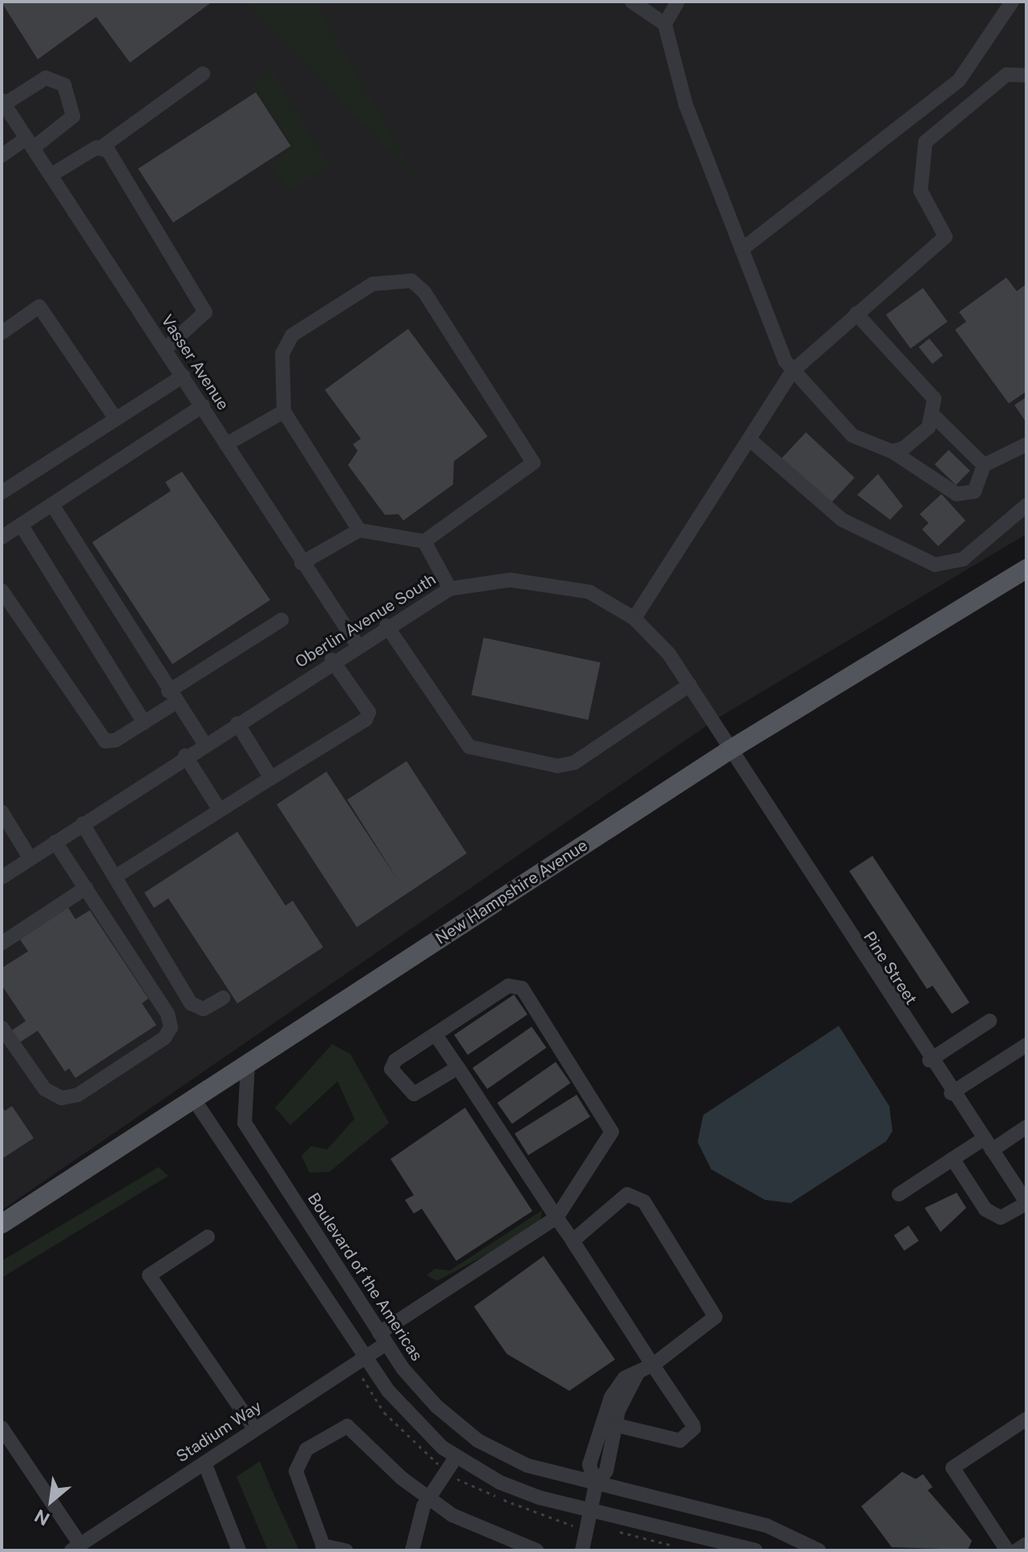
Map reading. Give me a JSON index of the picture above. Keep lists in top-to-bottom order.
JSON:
{
  "streets": {
    "main road": ["New Hampshire Avenue"],
    "street": [
      "Vasser Avenue",
      "Oberlin Avenue South",
      "Pine Street",
      "Boulevard of the Americas",
      "Stadium Way"
    ]
  },
  "crossings": [
    ["Vasser Avenue", "Oberlin Avenue South"],
    ["Oberlin Avenue South", "New Hampshire Avenue"],
    ["Oberlin Avenue South", "Pine Street"],
    ["New Hampshire Avenue", "Pine Street"],
    ["New Hampshire Avenue", "Boulevard of the Americas"],
    ["Boulevard of the Americas", "Stadium Way"]
  ],
  "north": "bottom left"
}
